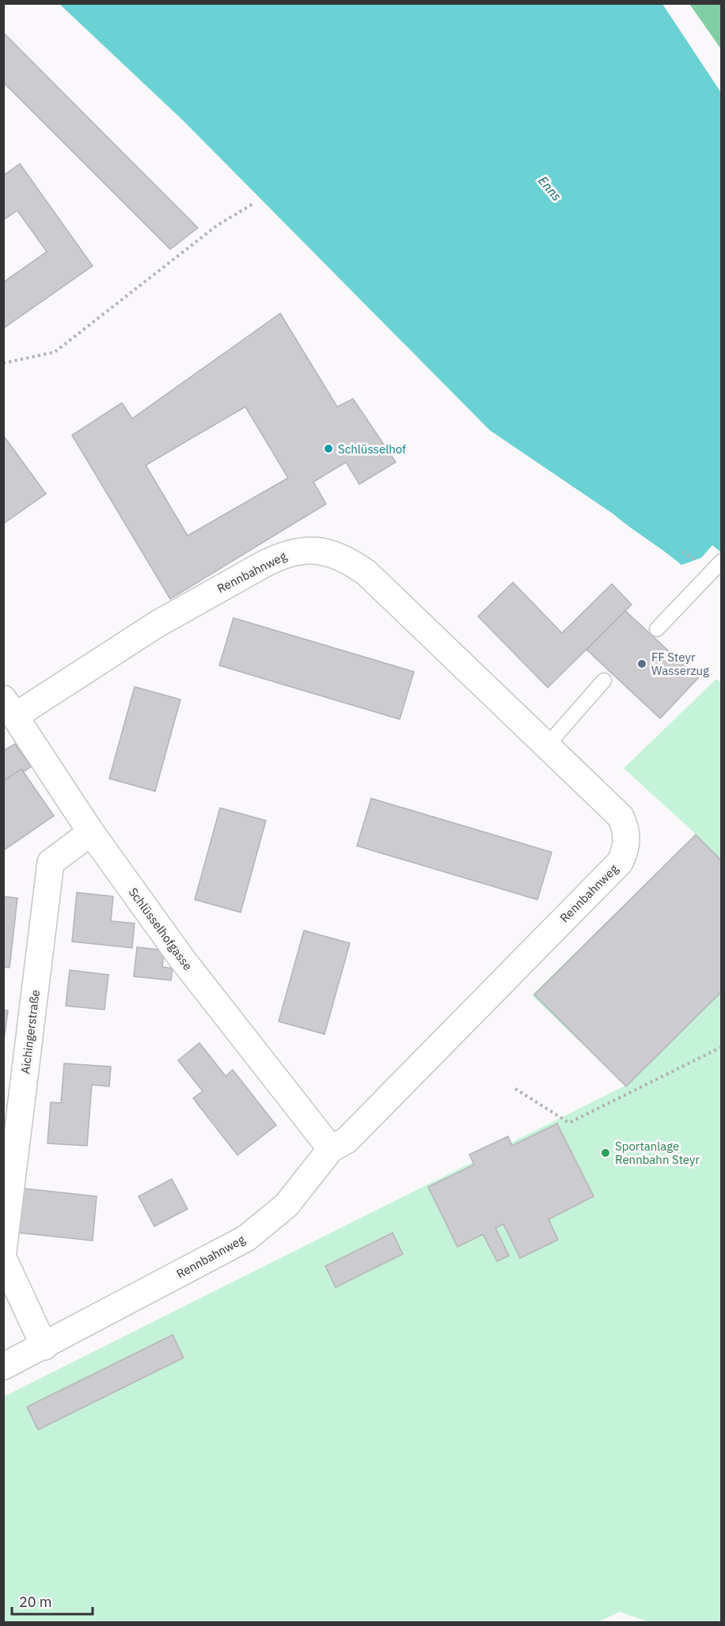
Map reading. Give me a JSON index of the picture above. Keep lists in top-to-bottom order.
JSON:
{
  "streets": {
    "street": ["Rennbahnweg", "Schlüsselhofgasse", "Aichingerstraße"]
  },
  "crossings": [
    ["Rennbahnweg", "Schlüsselhofgasse"],
    ["Schlüsselhofgasse", "Aichingerstraße"]
  ],
  "water": ["Enns"],
  "places": ["Schlüsselhof", "FF Steyr Wasserzug", "Sportanlage Rennbahn Steyr"],
  "scale_bar": "20 m"
}
